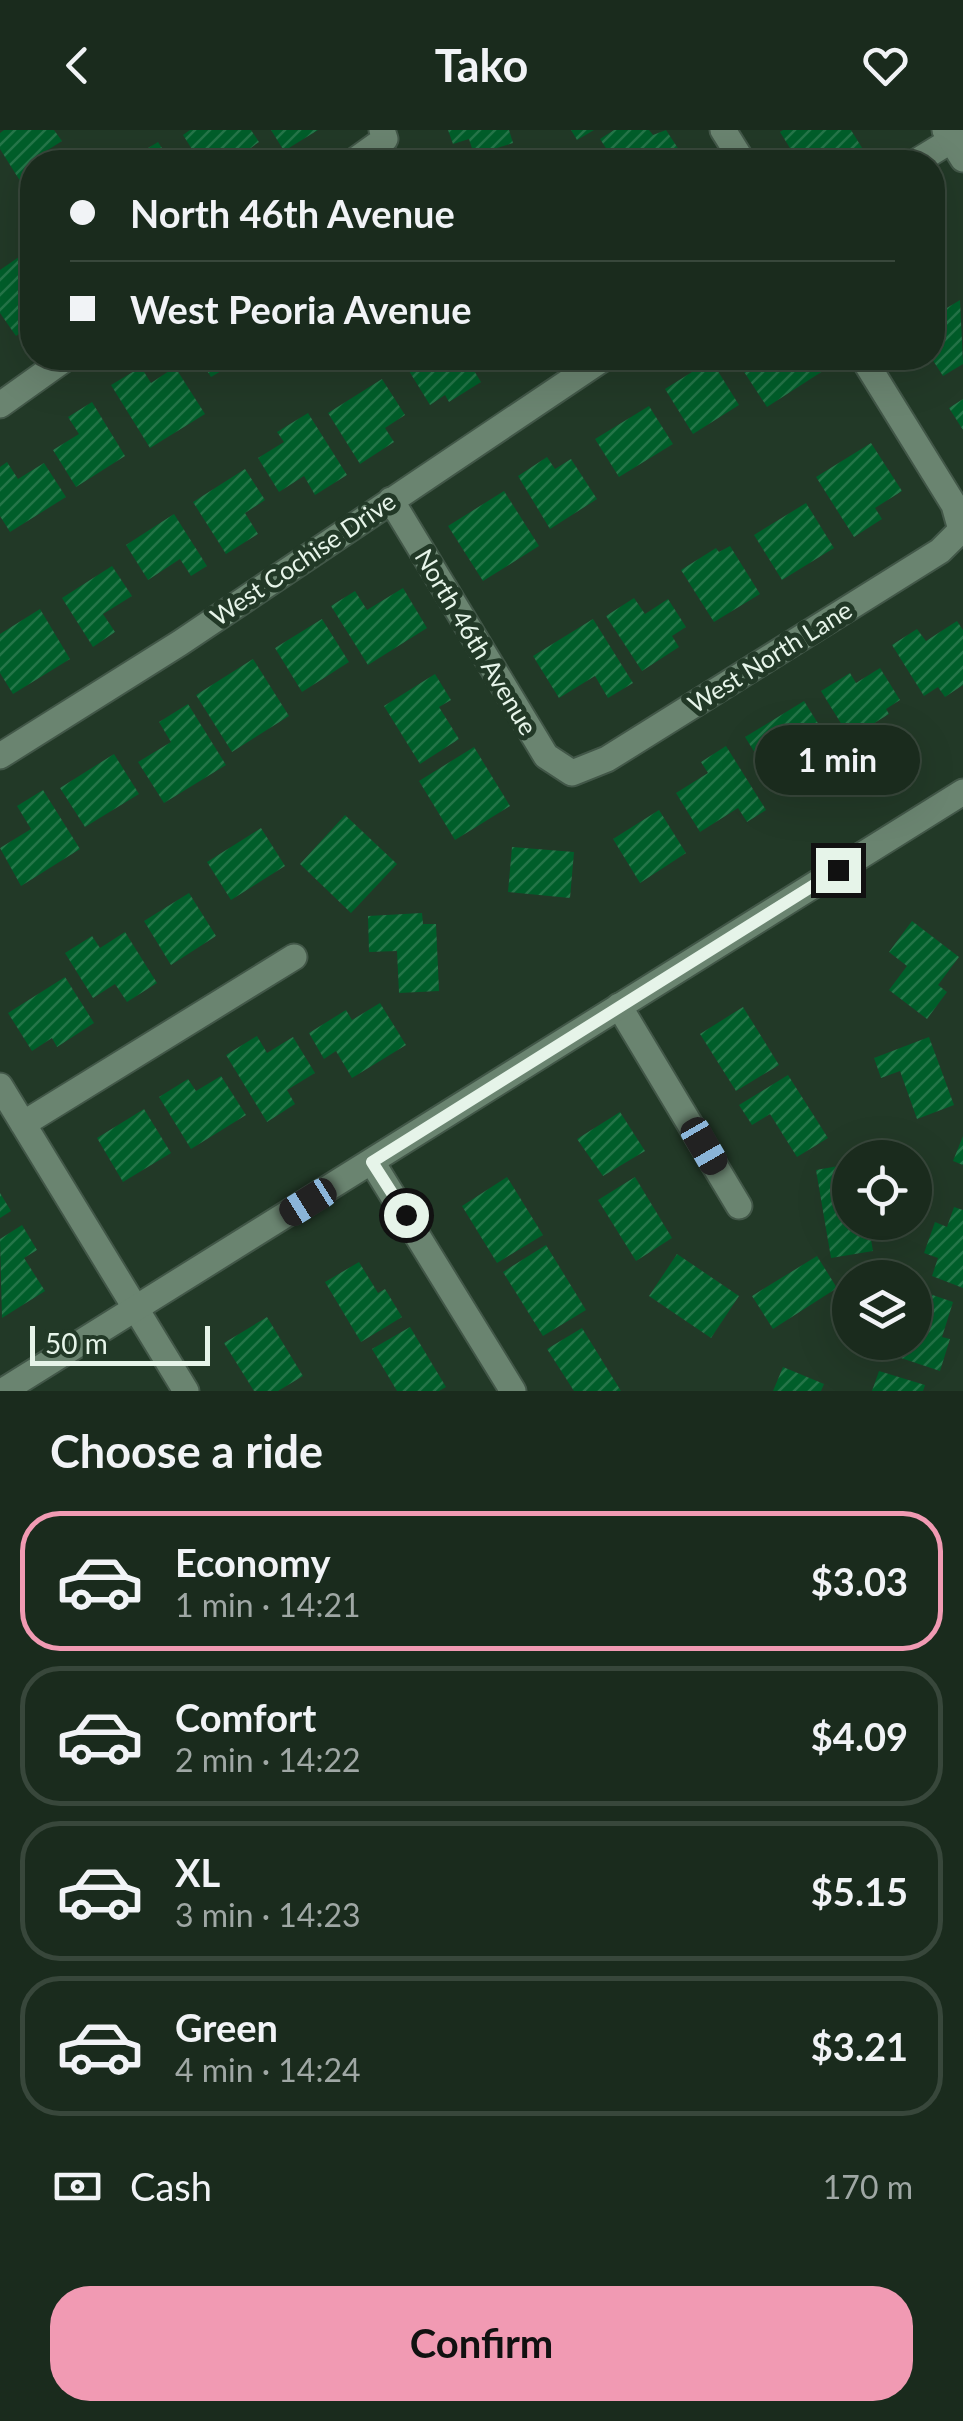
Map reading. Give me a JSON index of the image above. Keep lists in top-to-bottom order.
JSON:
{
  "streets": {
    "street": ["West Cochise Drive", "North 46th Avenue", "West North Lane"]
  },
  "crossings": [
    ["West Cochise Drive", "North 46th Avenue"],
    ["North 46th Avenue", "West North Lane"]
  ],
  "scale_bar": "50 m",
  "page": {
    "header": "Tako",
    "banner": ["North 46th Avenue", "West Peoria Avenue"],
    "bubble": "1 min",
    "scale": "50 m",
    "heading": "Choose a ride",
    "list": [
      {
        "name": "Economy",
        "note": "1 min · 14:21",
        "value": "$3.03"
      },
      {
        "name": "Comfort",
        "note": "2 min · 14:22",
        "value": "$4.09"
      },
      {
        "name": "XL",
        "note": "3 min · 14:23",
        "value": "$5.15"
      },
      {
        "name": "Green",
        "note": "4 min · 14:24",
        "value": "$3.21"
      }
    ],
    "pay": ["Cash", "170 m"],
    "buttons": "Confirm"
  }
}
